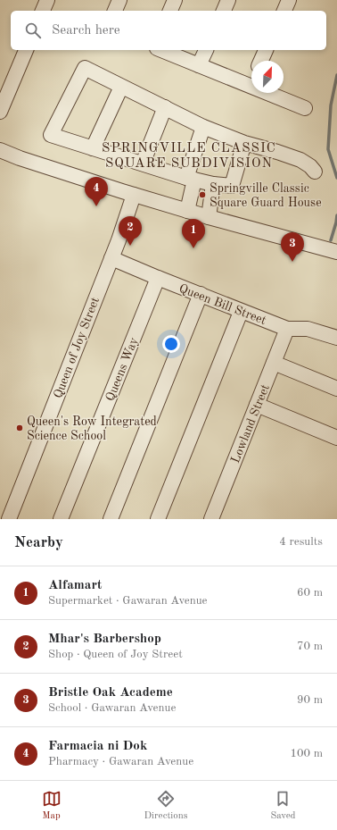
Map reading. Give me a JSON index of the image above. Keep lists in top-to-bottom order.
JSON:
{
  "streets": {
    "street": [
      "Queen Bill Street",
      "Queen of Joy Street",
      "Queens Way",
      "Lowland Street"
    ]
  },
  "crossings": [
    ["Queen Bill Street", "Queen of Joy Street"],
    ["Queen Bill Street", "Queens Way"],
    ["Queen Bill Street", "Lowland Street"]
  ],
  "districts": ["SPRINGVILLE CLASSIC SQUARE SUBDIVISION"],
  "places": ["Springville Classic Square Guard House", "Queen's Row Integrated Science School"],
  "north": "top right",
  "page": {
    "search": "Search here",
    "pins": [
      "4",
      "2",
      "1",
      "3"
    ],
    "heading": ["Nearby", "4 results"],
    "list": [
      {
        "mark": "1",
        "name": "Alfamart",
        "note": "Supermarket · Gawaran Avenue",
        "value": "60 m"
      },
      {
        "mark": "2",
        "name": "Mhar's Barbershop",
        "note": "Shop · Queen of Joy Street",
        "value": "70 m"
      },
      {
        "mark": "3",
        "name": "Bristle Oak Academe",
        "note": "School · Gawaran Avenue",
        "value": "90 m"
      },
      {
        "mark": "4",
        "name": "Farmacia ni Dok",
        "note": "Pharmacy · Gawaran Avenue",
        "value": "100 m"
      }
    ],
    "nav": ["Map", "Directions", "Saved"]
  }
}
